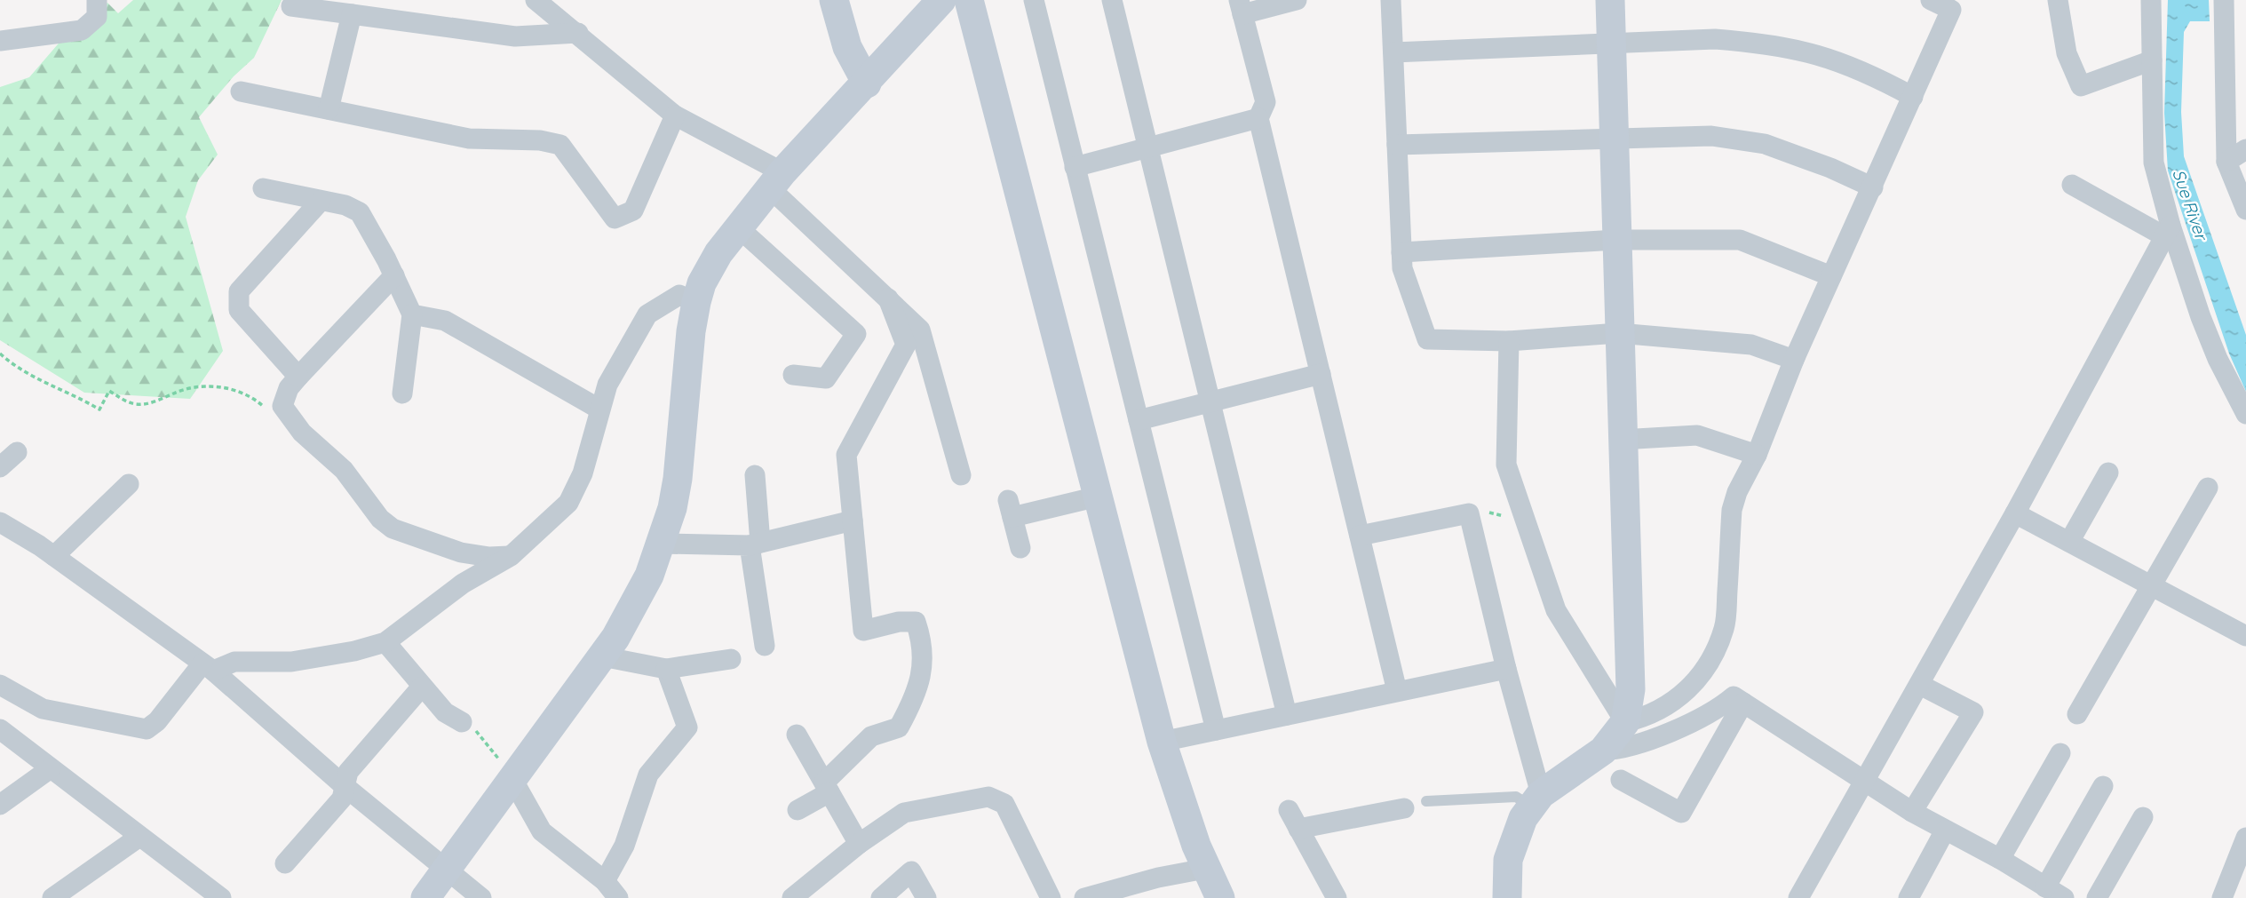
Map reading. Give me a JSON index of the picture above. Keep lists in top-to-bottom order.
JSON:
{
  "water": ["Sue River"]
}
